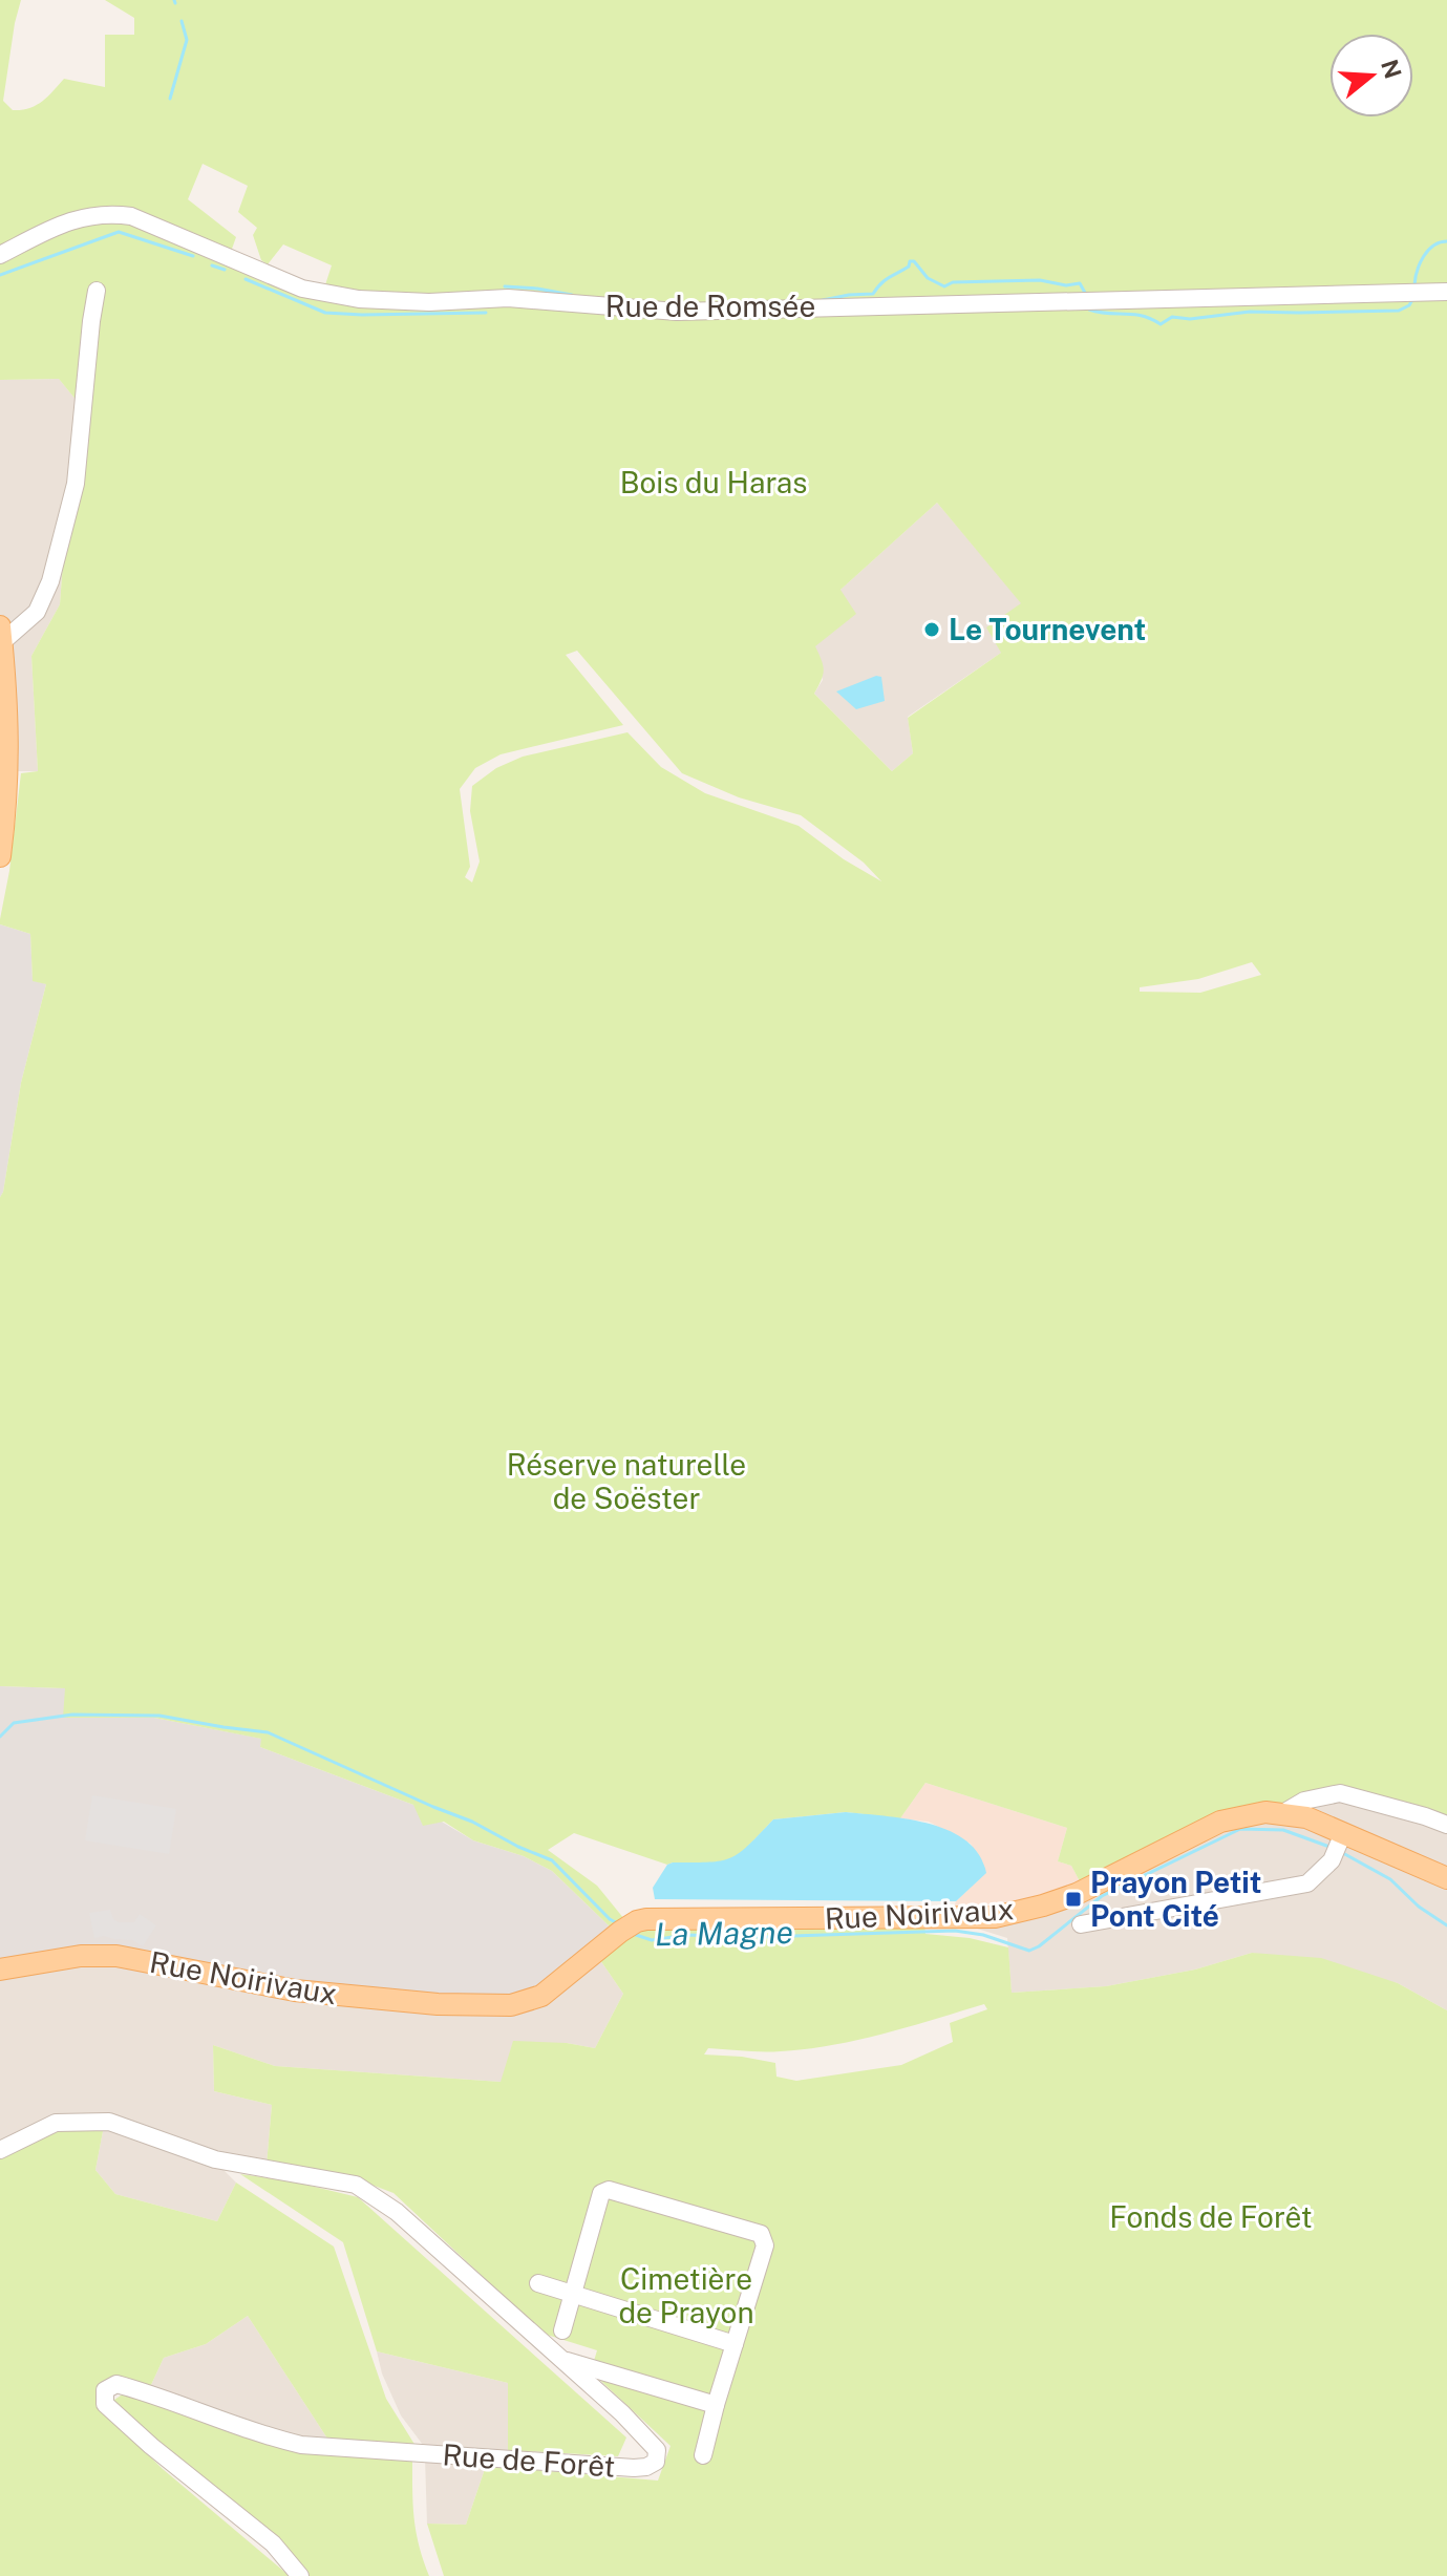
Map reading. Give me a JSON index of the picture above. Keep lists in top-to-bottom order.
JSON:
{
  "streets": {
    "main road": ["Rue Noirivaux"],
    "street": ["Rue de Romsée", "Rue de Forêt"]
  },
  "water": ["La Magne"],
  "parks": [
    "Bois du Haras",
    "Réserve naturelle de Soëster",
    "Fonds de Forêt",
    "Cimetière de Prayon"
  ],
  "places": {
    "other": ["Le Tournevent"],
    "transit": ["Prayon Petit Pont Cité"]
  },
  "north": "right"
}
